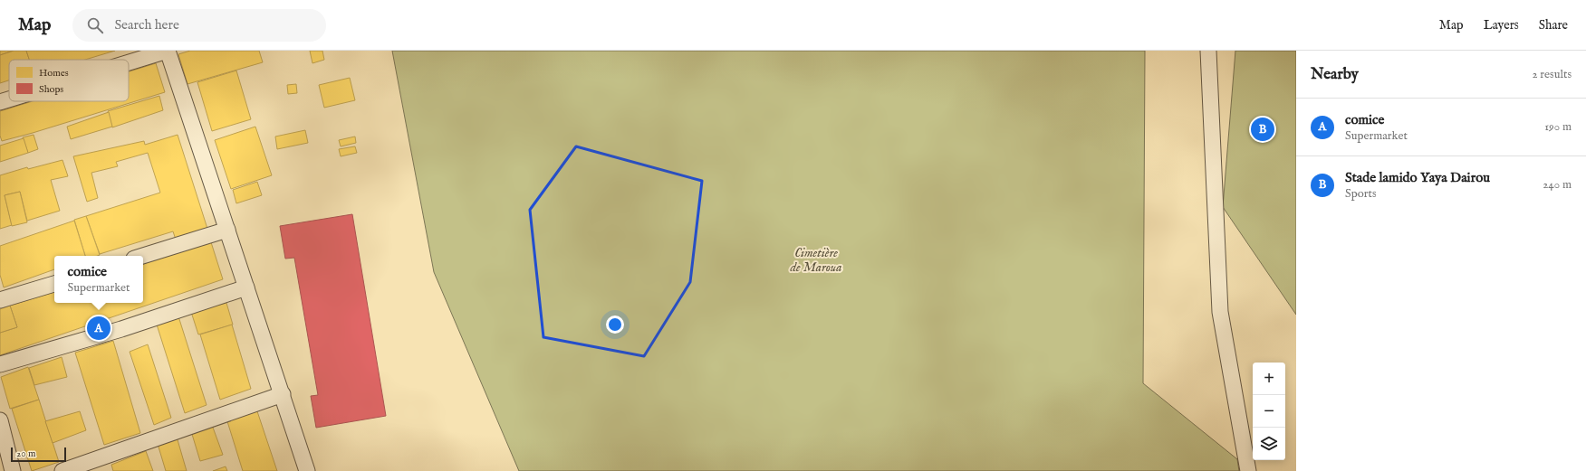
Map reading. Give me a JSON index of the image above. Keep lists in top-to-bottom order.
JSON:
{
  "parks": ["Cimetière de Maroua"],
  "legend": ["Homes", "Shops"],
  "scale_bar": "20 m",
  "page": {
    "header": "Map",
    "search": "Search here",
    "nav": ["Map", "Layers", "Share"],
    "heading": ["Nearby", "2 results"],
    "list": [
      {
        "mark": "A",
        "name": "comice",
        "note": "Supermarket",
        "value": "190 m"
      },
      {
        "mark": "B",
        "name": "Stade lamido Yaya Dairou",
        "note": "Sports",
        "value": "240 m"
      }
    ],
    "pins": ["B", "A"],
    "popup": ["comice", "Supermarket"],
    "map_buttons": ["+", "−"],
    "scale": "20 m"
  }
}
